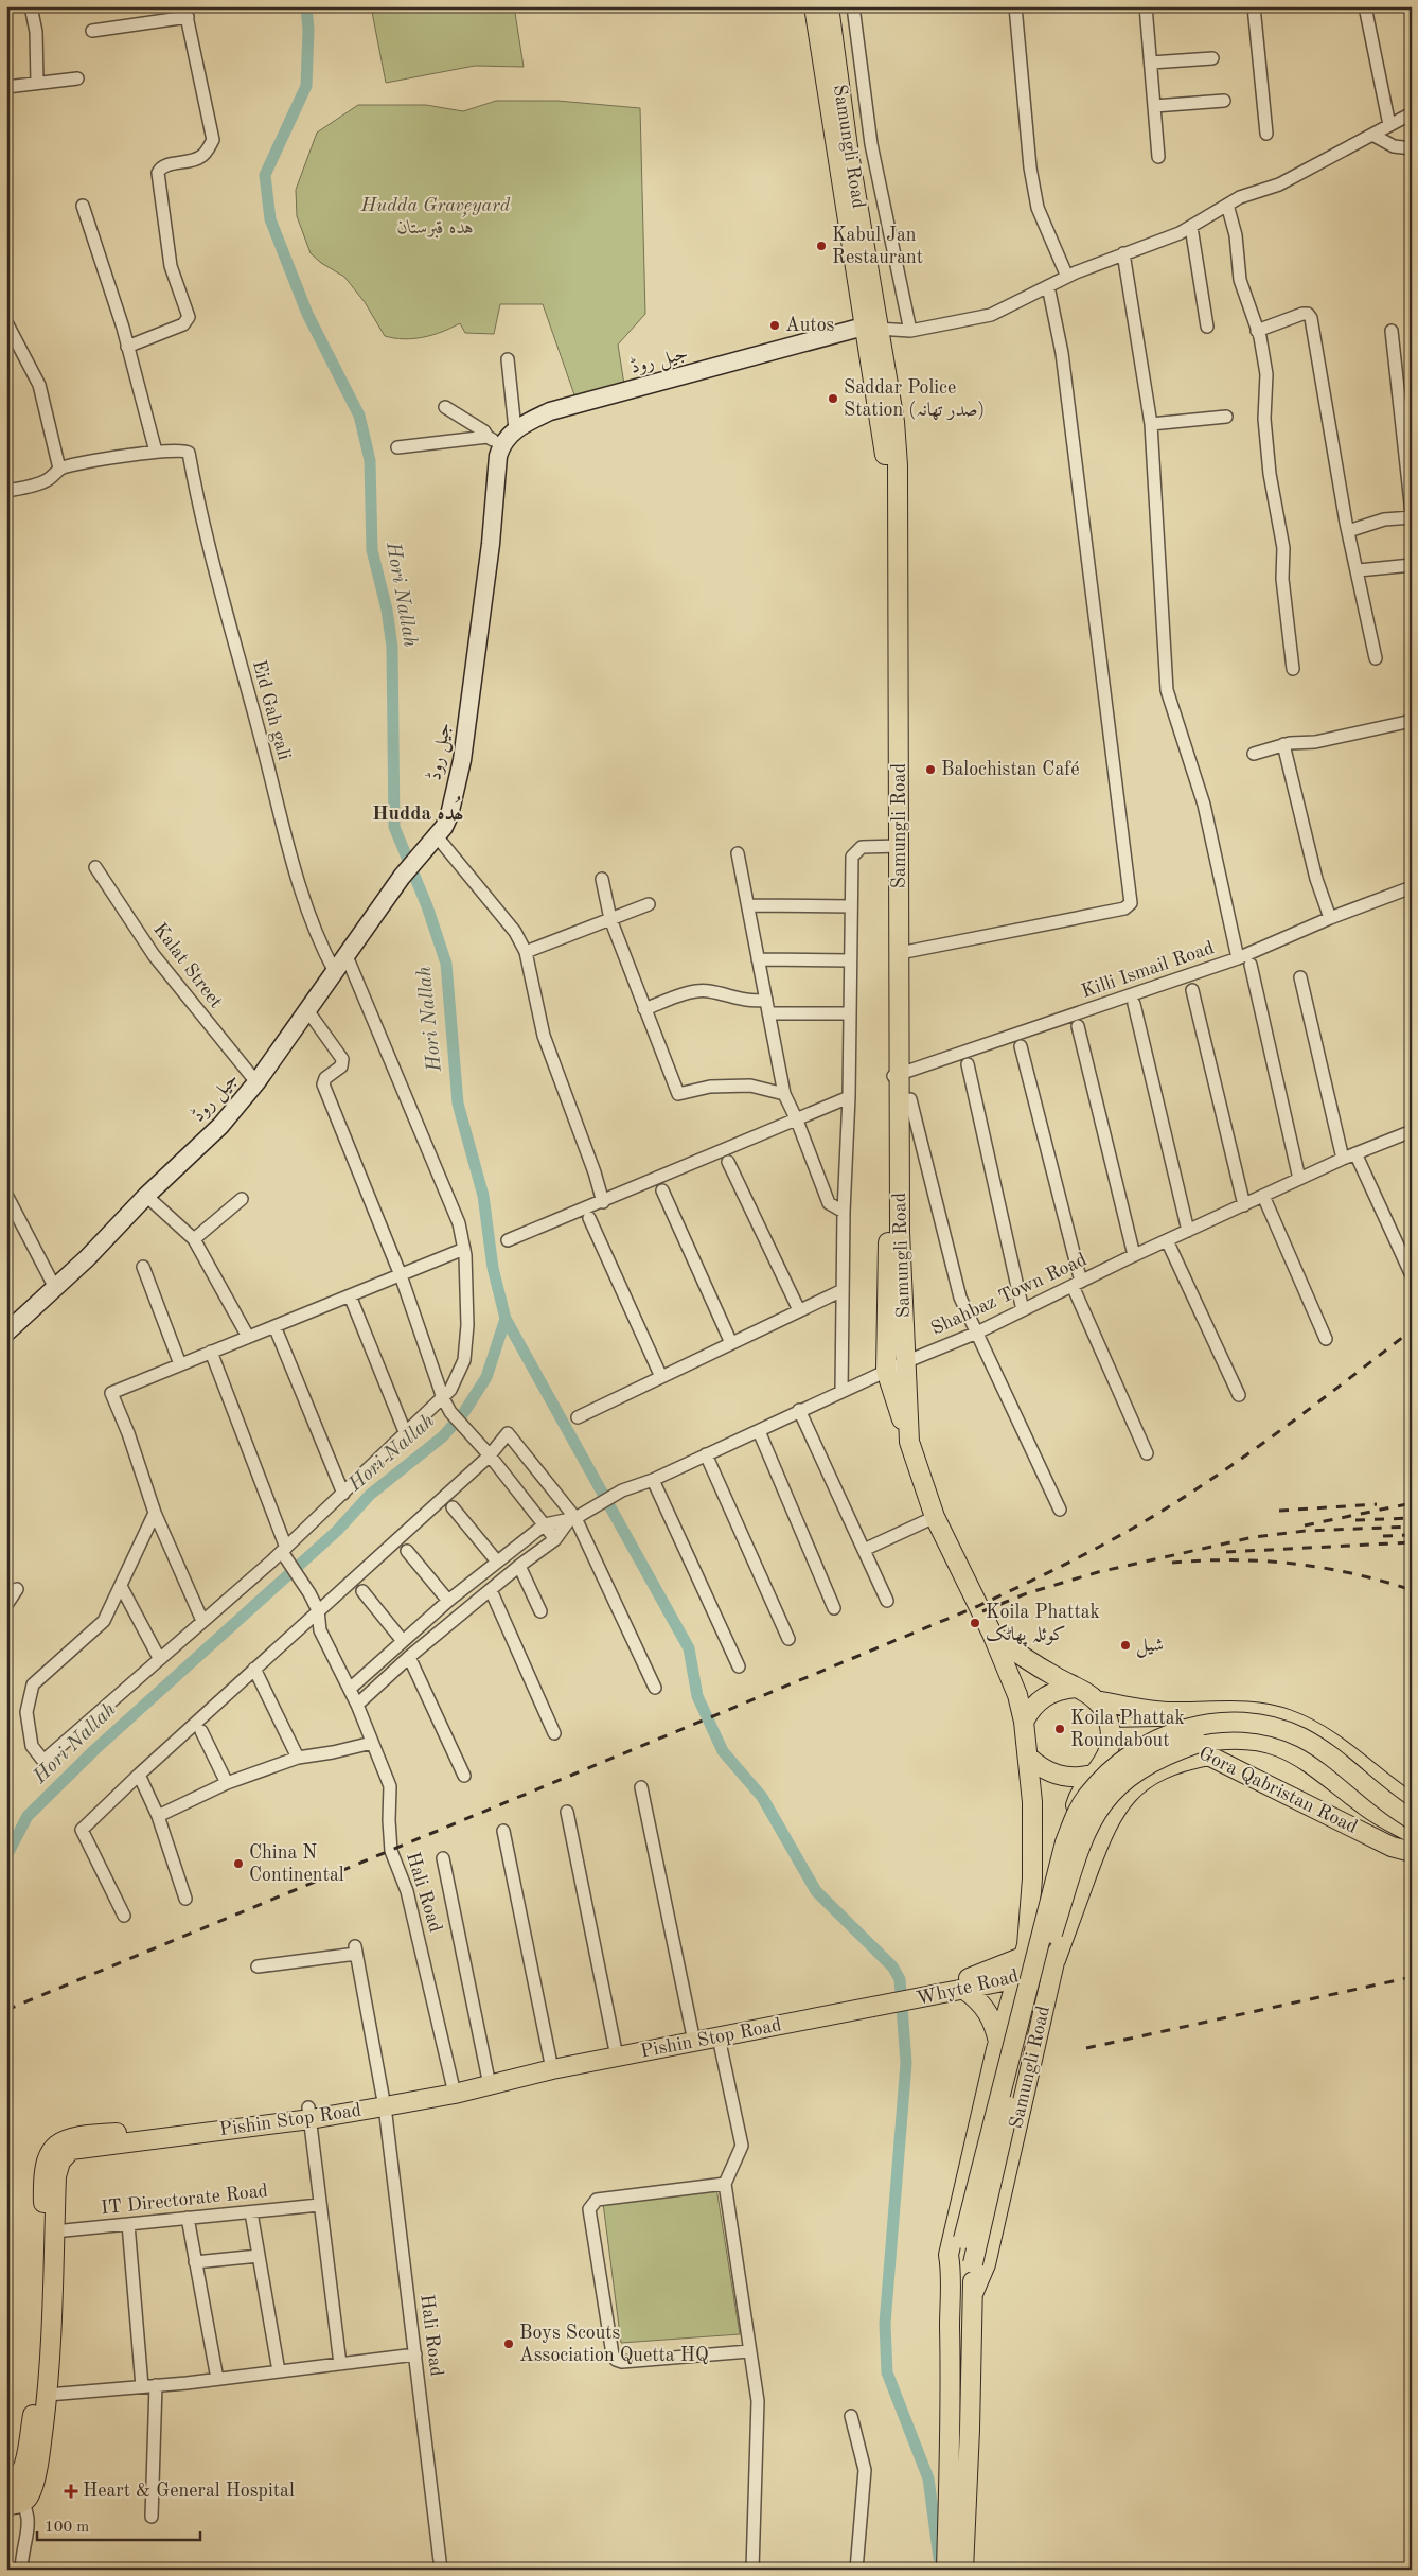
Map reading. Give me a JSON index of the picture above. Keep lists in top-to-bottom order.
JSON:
{
  "streets": {
    "main road": [
      "Samungli Road",
      "جیل روڈ",
      "Gora Qabristan Road",
      "Whyte Road",
      "Pishin Stop Road"
    ],
    "street": [
      "Eid Gah gali",
      "Kalat Street",
      "Killi Ismail Road",
      "Shahbaz Town Road",
      "Hali Road",
      "IT Directorate Road"
    ]
  },
  "crossings": [
    ["Samungli Road", "جیل روڈ"],
    ["Samungli Road", "Killi Ismail Road"],
    ["Samungli Road", "Shahbaz Town Road"],
    ["Samungli Road", "Gora Qabristan Road"],
    ["Samungli Road", "Whyte Road"],
    ["جیل روڈ", "Eid Gah gali"],
    ["جیل روڈ", "Kalat Street"],
    ["Hali Road", "Pishin Stop Road"],
    ["Whyte Road", "Pishin Stop Road"],
    ["Pishin Stop Road", "IT Directorate Road"]
  ],
  "districts": ["Hudda ھُدہ"],
  "water": ["Hori Nallah"],
  "parks": ["Hudda Graveyard ہُدہ قبرستان"],
  "places": {
    "other": [
      "Kabul Jan Restaurant",
      "Autos",
      "Saddar Police Station (صدر تھانہ)",
      "Balochistan Café",
      "Koila Phattak کوئلہ پھاٹک",
      "شیل",
      "Koila Phattak Roundabout",
      "China N Continental",
      "Boys Scouts Association Quetta HQ"
    ],
    "health": ["Heart & General Hospital"]
  },
  "scale_bar": "100 m"
}
